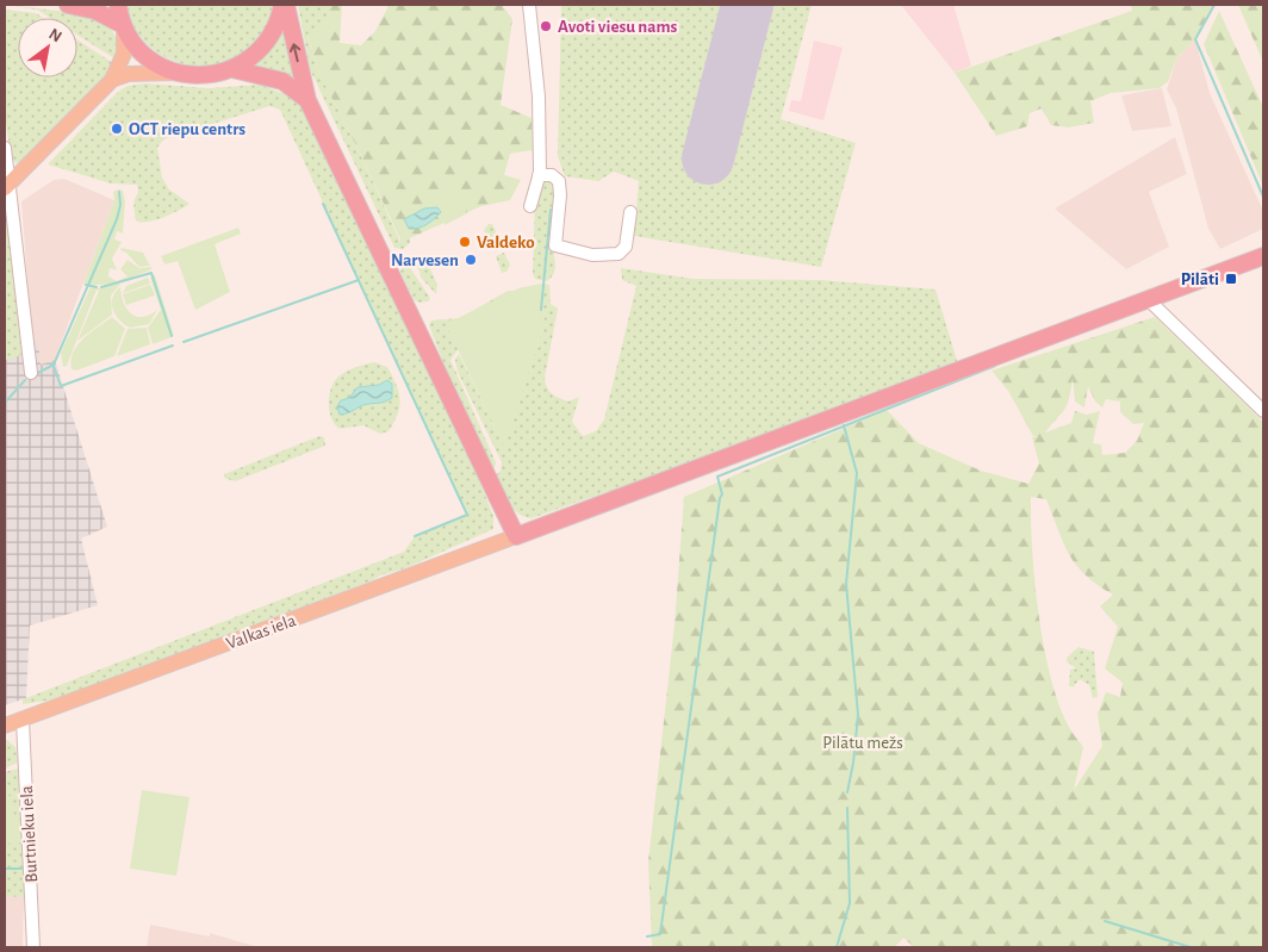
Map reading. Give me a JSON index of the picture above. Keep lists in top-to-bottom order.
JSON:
{
  "streets": {
    "main road": ["Valkas iela"],
    "street": ["Burtnieku iela"]
  },
  "crossings": [
    ["Valkas iela", "Burtnieku iela"]
  ],
  "parks": ["Pilātu mežs"],
  "places": {
    "other": [
      "Avoti viesu nams",
      "OCT riepu centrs",
      "Valdeko",
      "Narvesen"
    ],
    "transit": ["Pilāti"]
  },
  "north": "top right"
}
